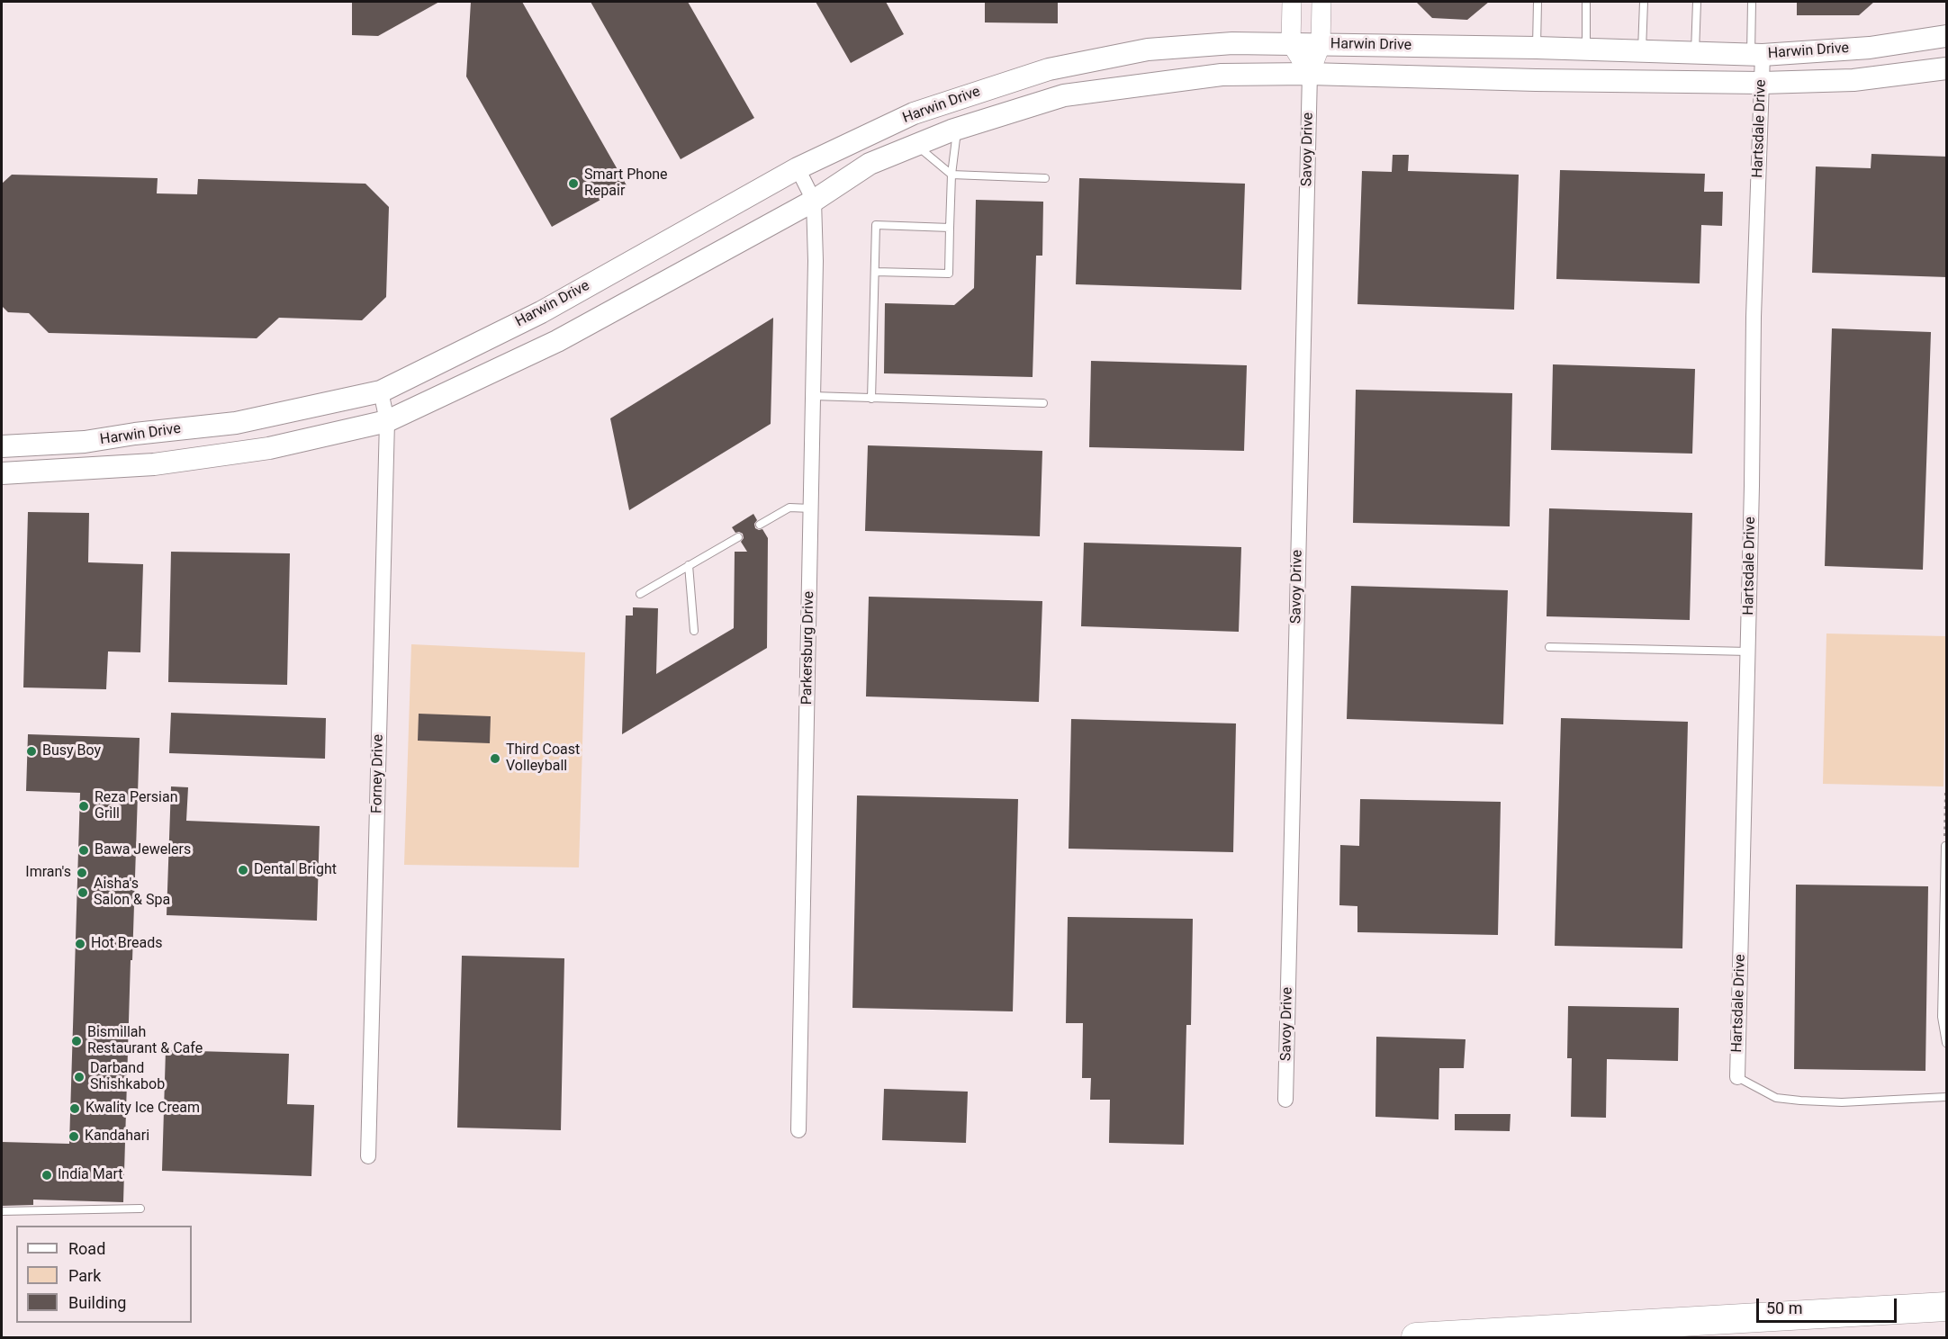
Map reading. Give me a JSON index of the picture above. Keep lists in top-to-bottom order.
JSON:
{
  "streets": {
    "main road": ["Harwin Drive"],
    "street": [
      "Hartsdale Drive",
      "Savoy Drive",
      "Parkersburg Drive",
      "Forney Drive"
    ]
  },
  "crossings": [
    ["Harwin Drive", "Hartsdale Drive"],
    ["Harwin Drive", "Savoy Drive"],
    ["Harwin Drive", "Parkersburg Drive"],
    ["Harwin Drive", "Forney Drive"]
  ],
  "places": [
    "Smart Phone Repair",
    "Busy Boy",
    "Third Coast Volleyball",
    "Reza Persian Grill",
    "Bawa Jewelers",
    "Dental Bright",
    "Imran's",
    "Aisha's Salon & Spa",
    "Hot Breads",
    "Bismillah Restaurant & Cafe",
    "Darband Shishkabob",
    "Kwality Ice Cream",
    "Kandahari",
    "India Mart"
  ],
  "legend": ["Road", "Park", "Building"],
  "scale_bar": "50 m"
}
